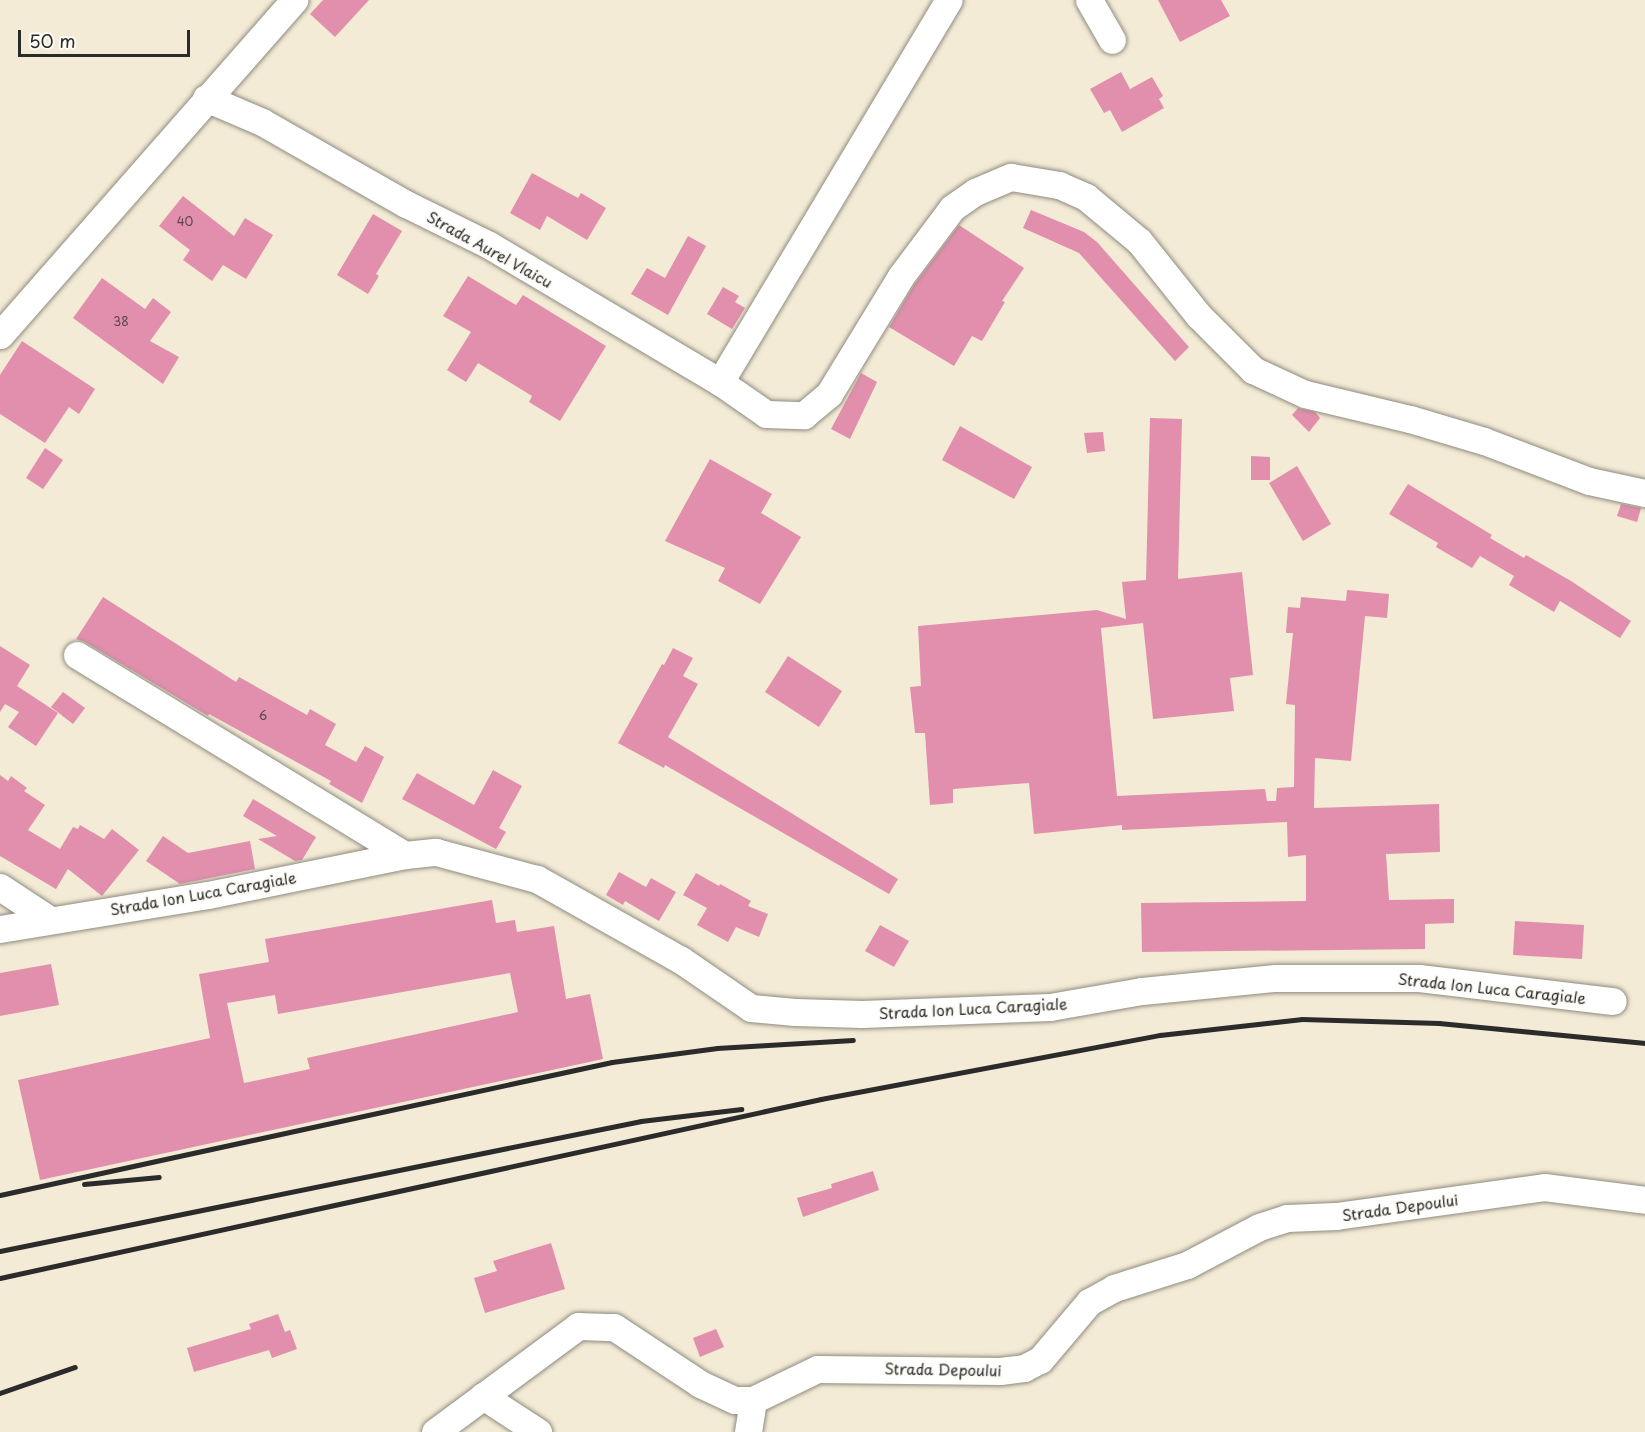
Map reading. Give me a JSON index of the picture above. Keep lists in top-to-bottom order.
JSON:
{
  "streets": {
    "street": ["Strada Aurel Vlaicu", "Strada Ion Luca Caragiale", "Strada Depoului"]
  },
  "house_numbers": ["40", "38", "6"],
  "scale_bar": "50 m"
}
